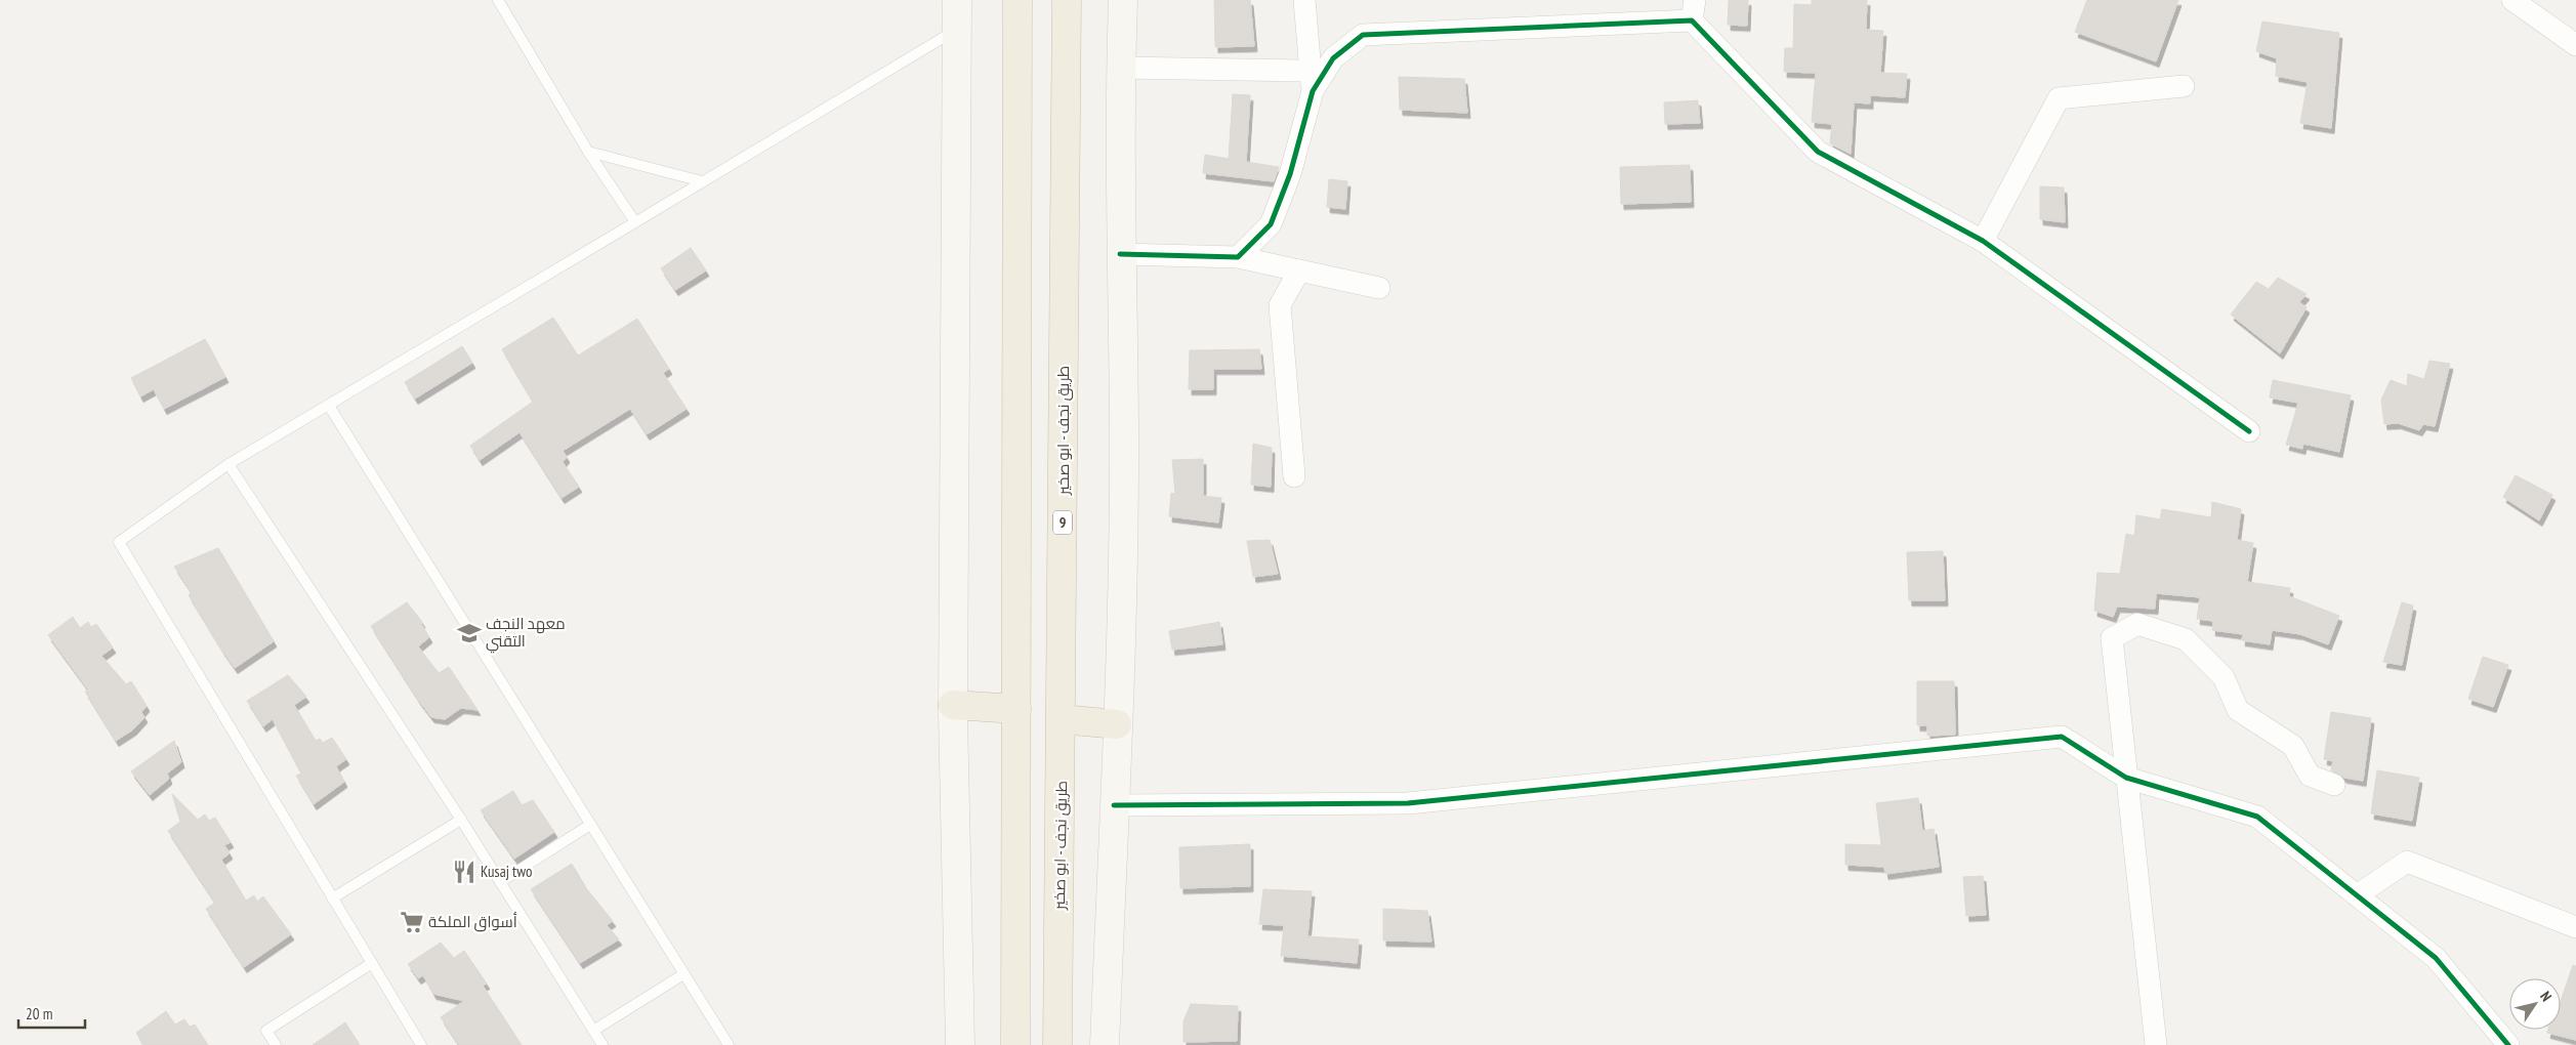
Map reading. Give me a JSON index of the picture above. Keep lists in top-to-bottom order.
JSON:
{
  "streets": {
    "highway": ["طريق نجف - ابو صخير", "9"]
  },
  "places": {
    "school or university": ["معهد النجف التقني"],
    "restaurant": ["Kusaj two"],
    "supermarket": ["أسواق الملكة"]
  },
  "scale_bar": "20 m",
  "north": "top right"
}
